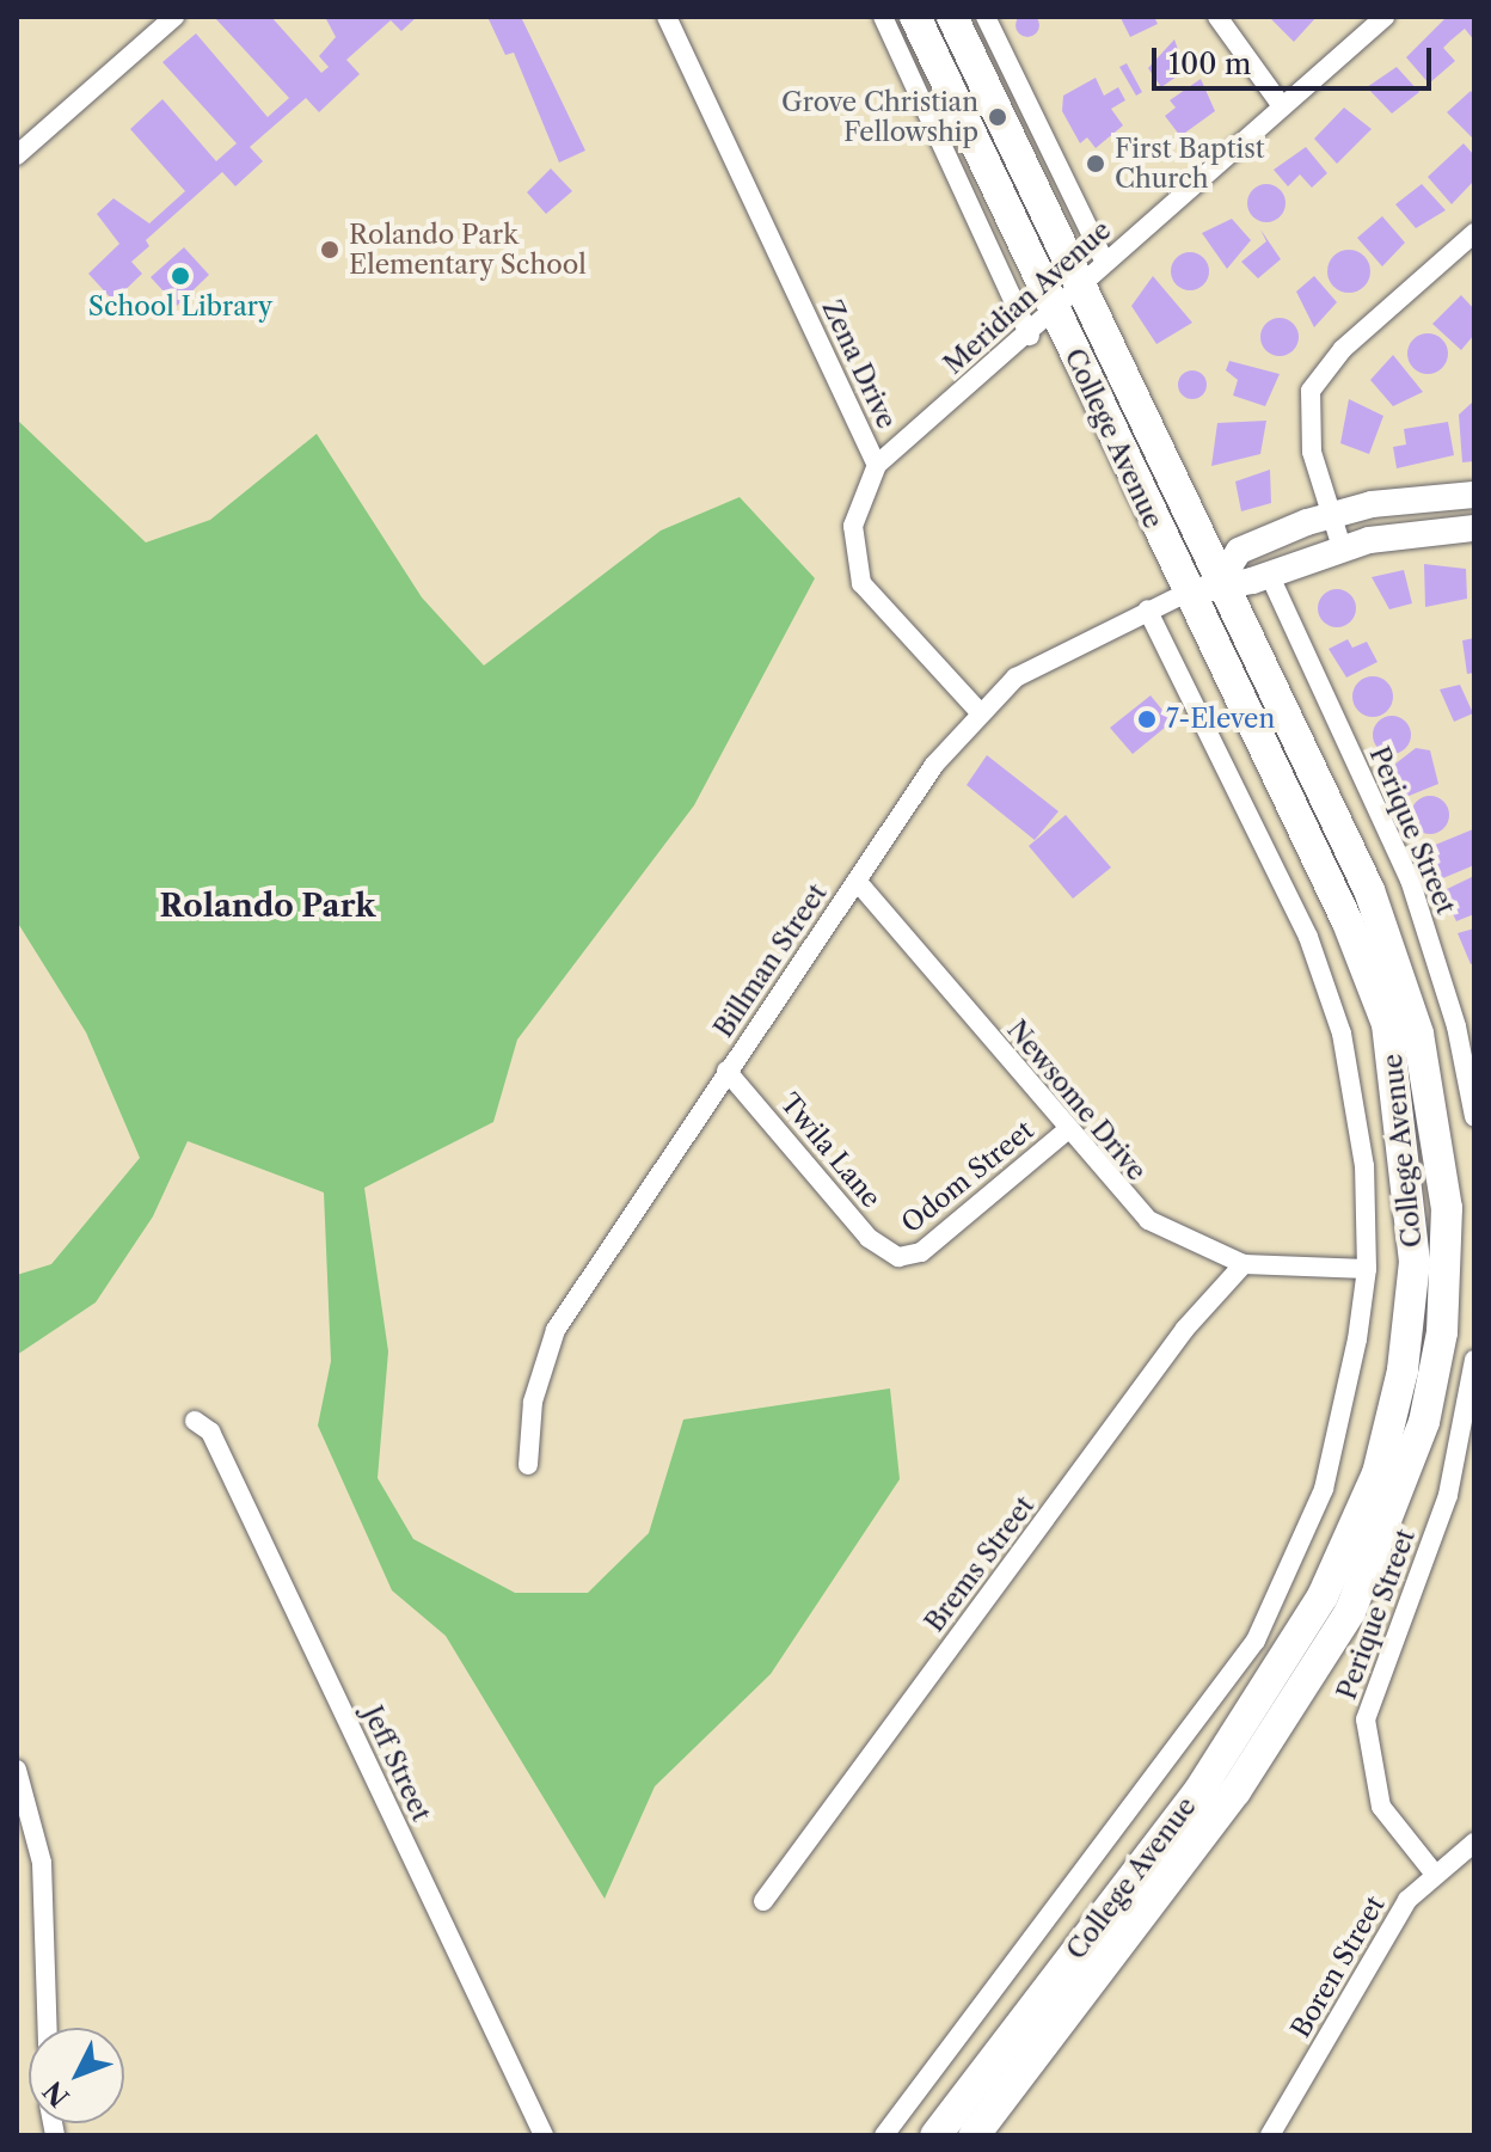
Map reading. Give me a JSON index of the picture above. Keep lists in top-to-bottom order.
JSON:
{
  "streets": {
    "main road": ["College Avenue"],
    "street": [
      "Meridian Avenue",
      "Zena Drive",
      "Perique Street",
      "Billman Street",
      "Newsome Drive",
      "Twila Lane",
      "Odom Street",
      "Brems Street",
      "Jeff Street",
      "Boren Street"
    ]
  },
  "crossings": [
    ["Meridian Avenue", "Zena Drive"],
    ["Meridian Avenue", "College Avenue"],
    ["Zena Drive", "Billman Street"],
    ["College Avenue", "Billman Street"],
    ["Perique Street", "Boren Street"],
    ["Billman Street", "Newsome Drive"],
    ["Billman Street", "Twila Lane"],
    ["Newsome Drive", "Odom Street"],
    ["Newsome Drive", "Brems Street"],
    ["Twila Lane", "Odom Street"]
  ],
  "districts": ["Rolando Park"],
  "places": [
    "Grove Christian Fellowship",
    "First Baptist Church",
    "Rolando Park Elementary School",
    "School Library",
    "7-Eleven"
  ],
  "scale_bar": "100 m",
  "north": "bottom left"
}
